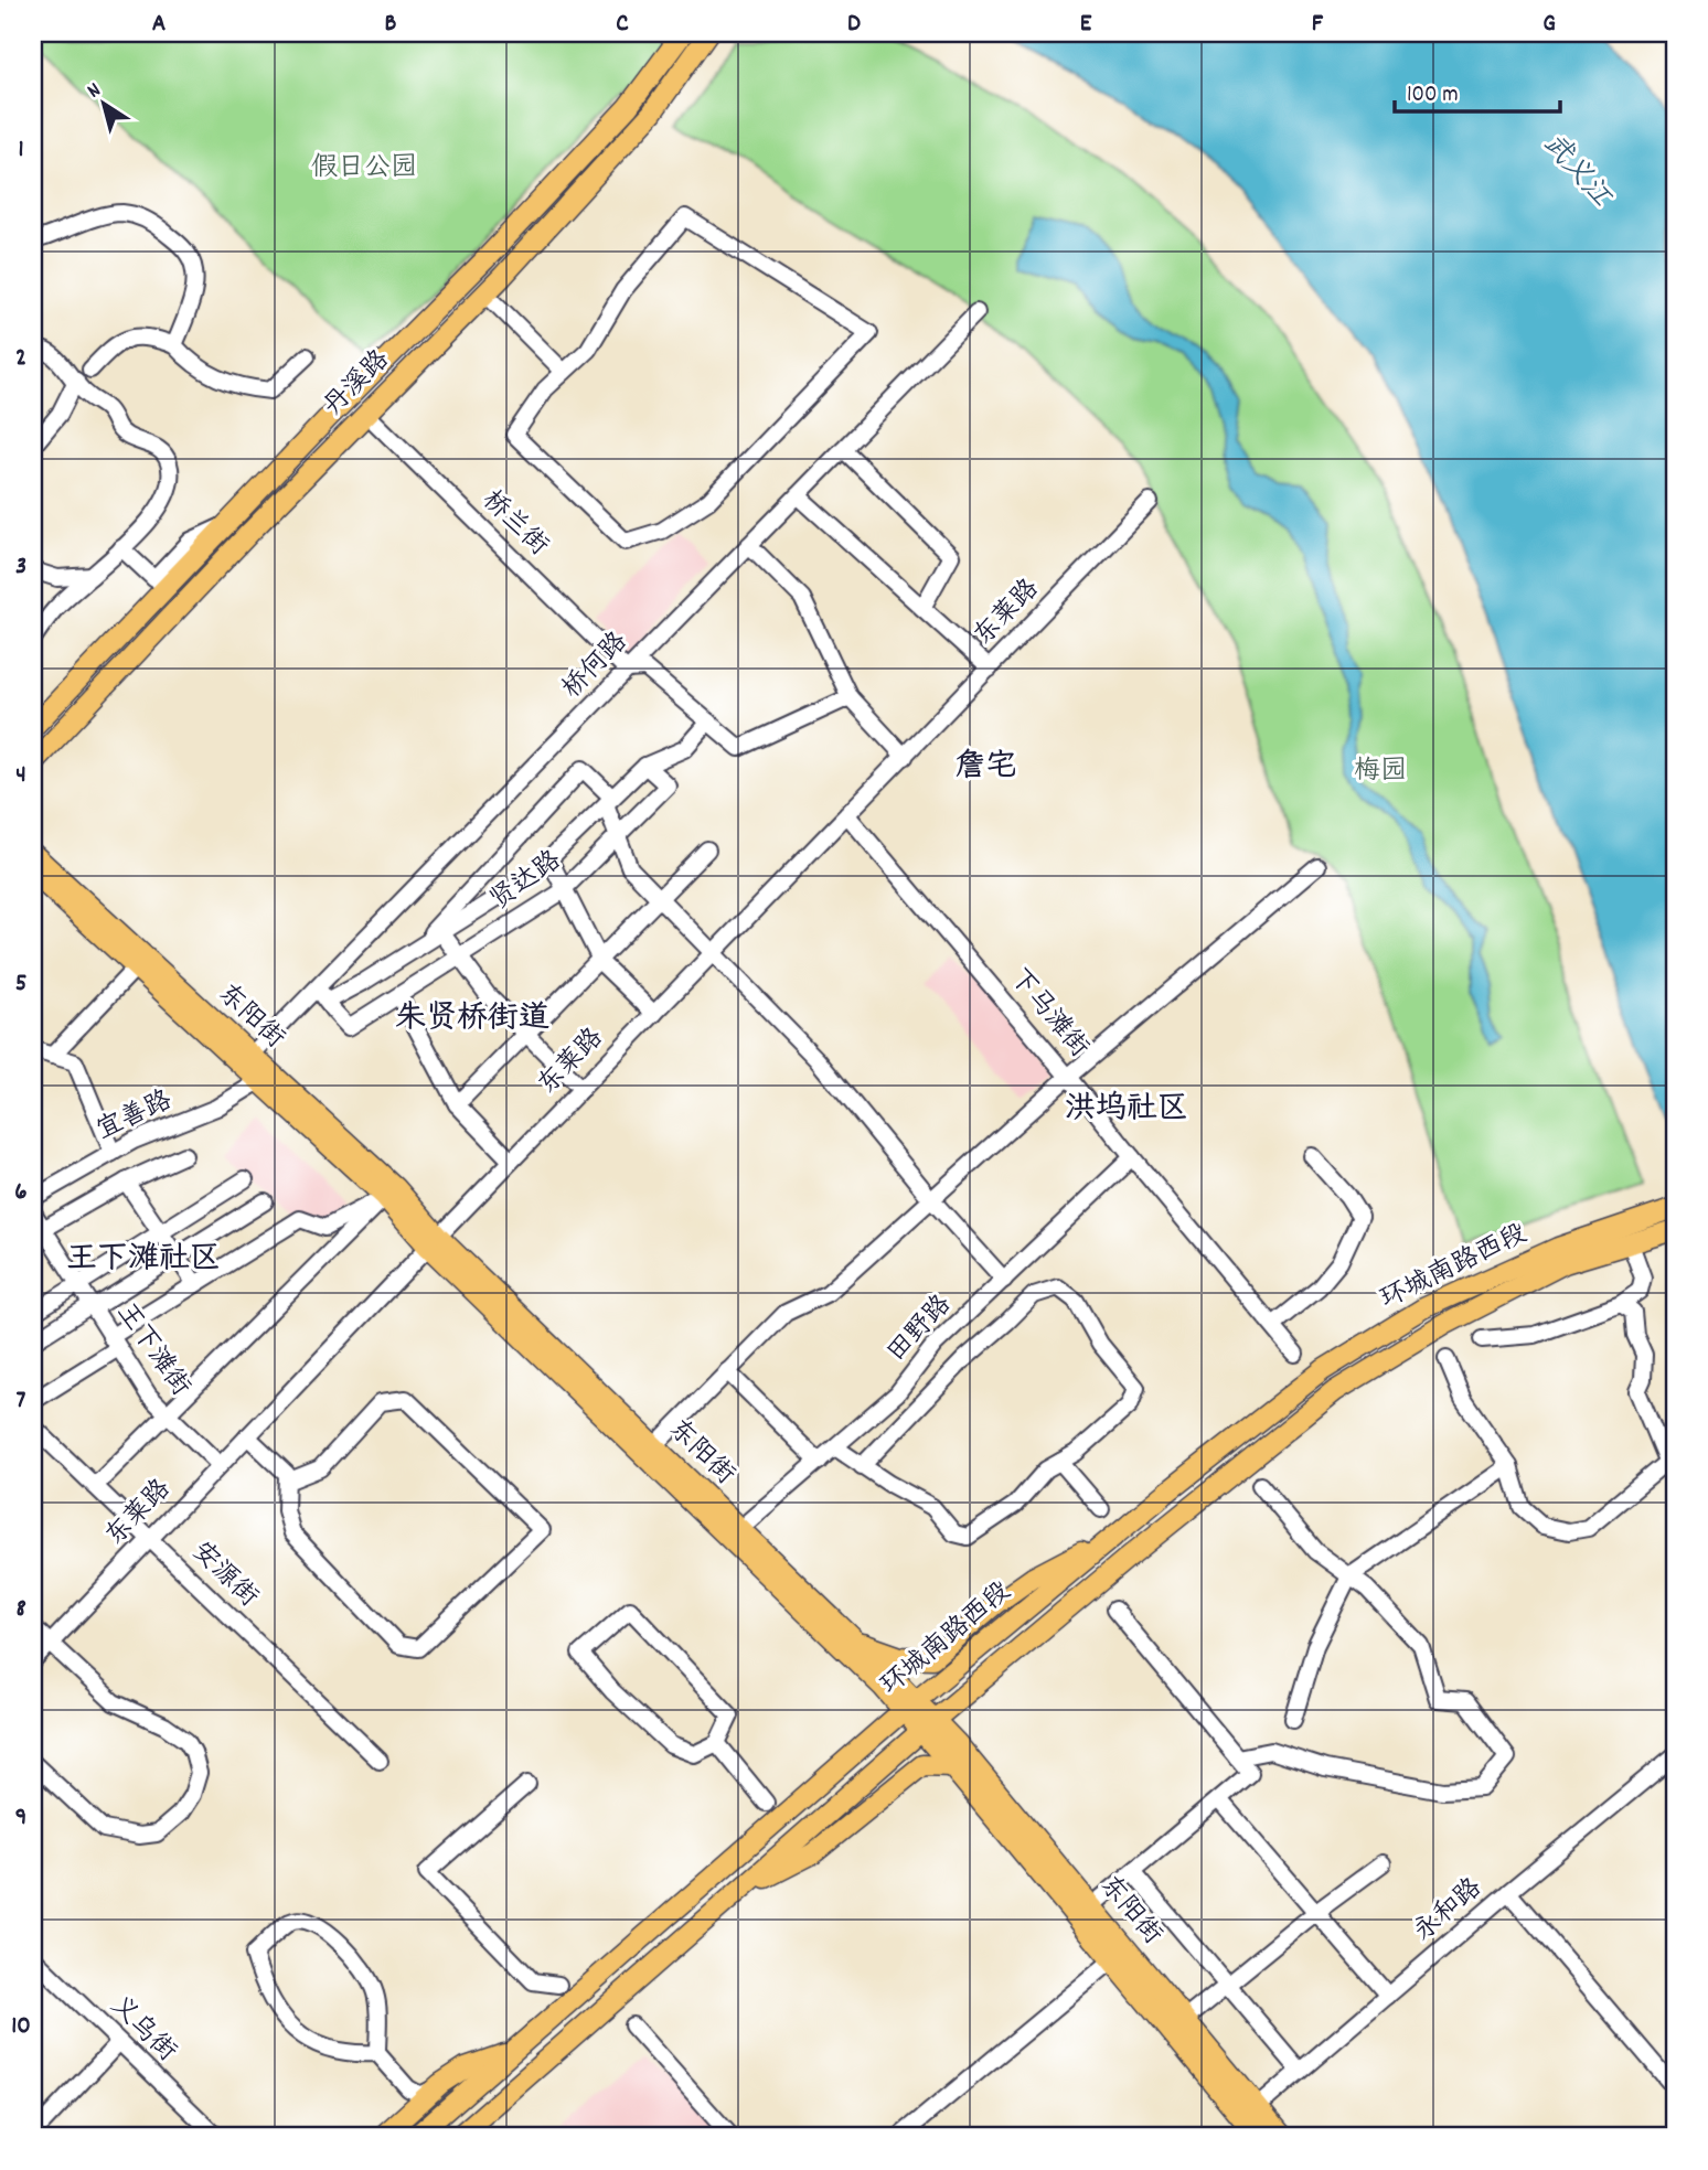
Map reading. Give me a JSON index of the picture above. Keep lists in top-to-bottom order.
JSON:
{
  "streets": {
    "main road": ["丹溪路", "东阳街", "环城南路西段"],
    "street": [
      "桥兰街",
      "东莱路",
      "桥何路",
      "贤达路",
      "下马滩街",
      "宜善路",
      "田野路",
      "王下滩街",
      "安源街",
      "永和路",
      "义乌街"
    ]
  },
  "crossings": [
    ["丹溪路", "桥兰街"],
    ["桥兰街", "桥何路"],
    ["东莱路", "下马滩街"],
    ["东莱路", "东阳街"],
    ["东莱路", "王下滩街"],
    ["东莱路", "安源街"],
    ["桥何路", "贤达路"],
    ["桥何路", "东阳街"],
    ["下马滩街", "田野路"],
    ["东阳街", "宜善路"],
    ["东阳街", "环城南路西段"],
    ["东阳街", "田野路"],
    ["东阳街", "永和路"]
  ],
  "districts": [
    "詹宅",
    "朱贤桥街道",
    "洪坞社区",
    "王下滩社区"
  ],
  "water": ["武义江"],
  "parks": ["假日公园", "梅园"],
  "scale_bar": "100 m",
  "north": "top left",
  "grid": {
    "columns": [
      "A",
      "B",
      "C",
      "D",
      "E",
      "F",
      "G"
    ],
    "rows": [
      "1",
      "2",
      "3",
      "4",
      "5",
      "6",
      "7",
      "8",
      "9",
      "10"
    ]
  }
}
